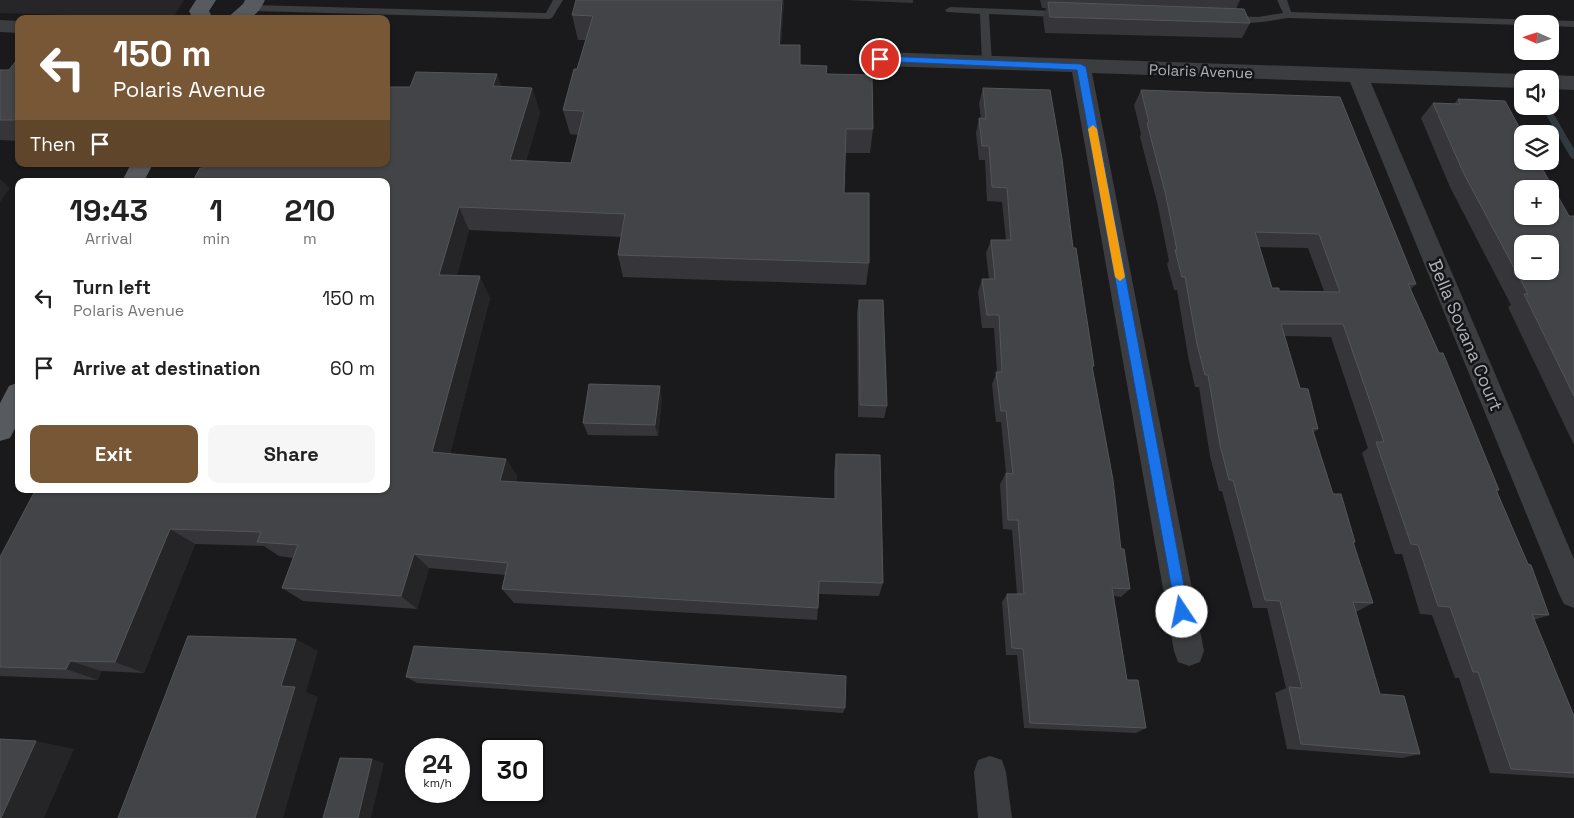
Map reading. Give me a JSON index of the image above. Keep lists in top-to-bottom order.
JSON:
{
  "streets": {
    "street": ["Polaris Avenue", "Bella Sovana Court"]
  },
  "crossings": [
    ["Polaris Avenue", "Bella Sovana Court"]
  ],
  "north": "left",
  "page": {
    "map_buttons": ["+", "−"],
    "turn": ["150 m", "Polaris Avenue"],
    "then": "Then",
    "eta": [
      "19:43",
      "Arrival",
      "1",
      "min",
      "210",
      "m"
    ],
    "list": [
      {
        "name": "Turn left",
        "note": "Polaris Avenue",
        "value": "150 m"
      },
      {
        "name": "Arrive at destination",
        "value": "60 m"
      }
    ],
    "buttons": ["Exit", "Share"],
    "speed": "24 km/h",
    "limit": "30"
  }
}
